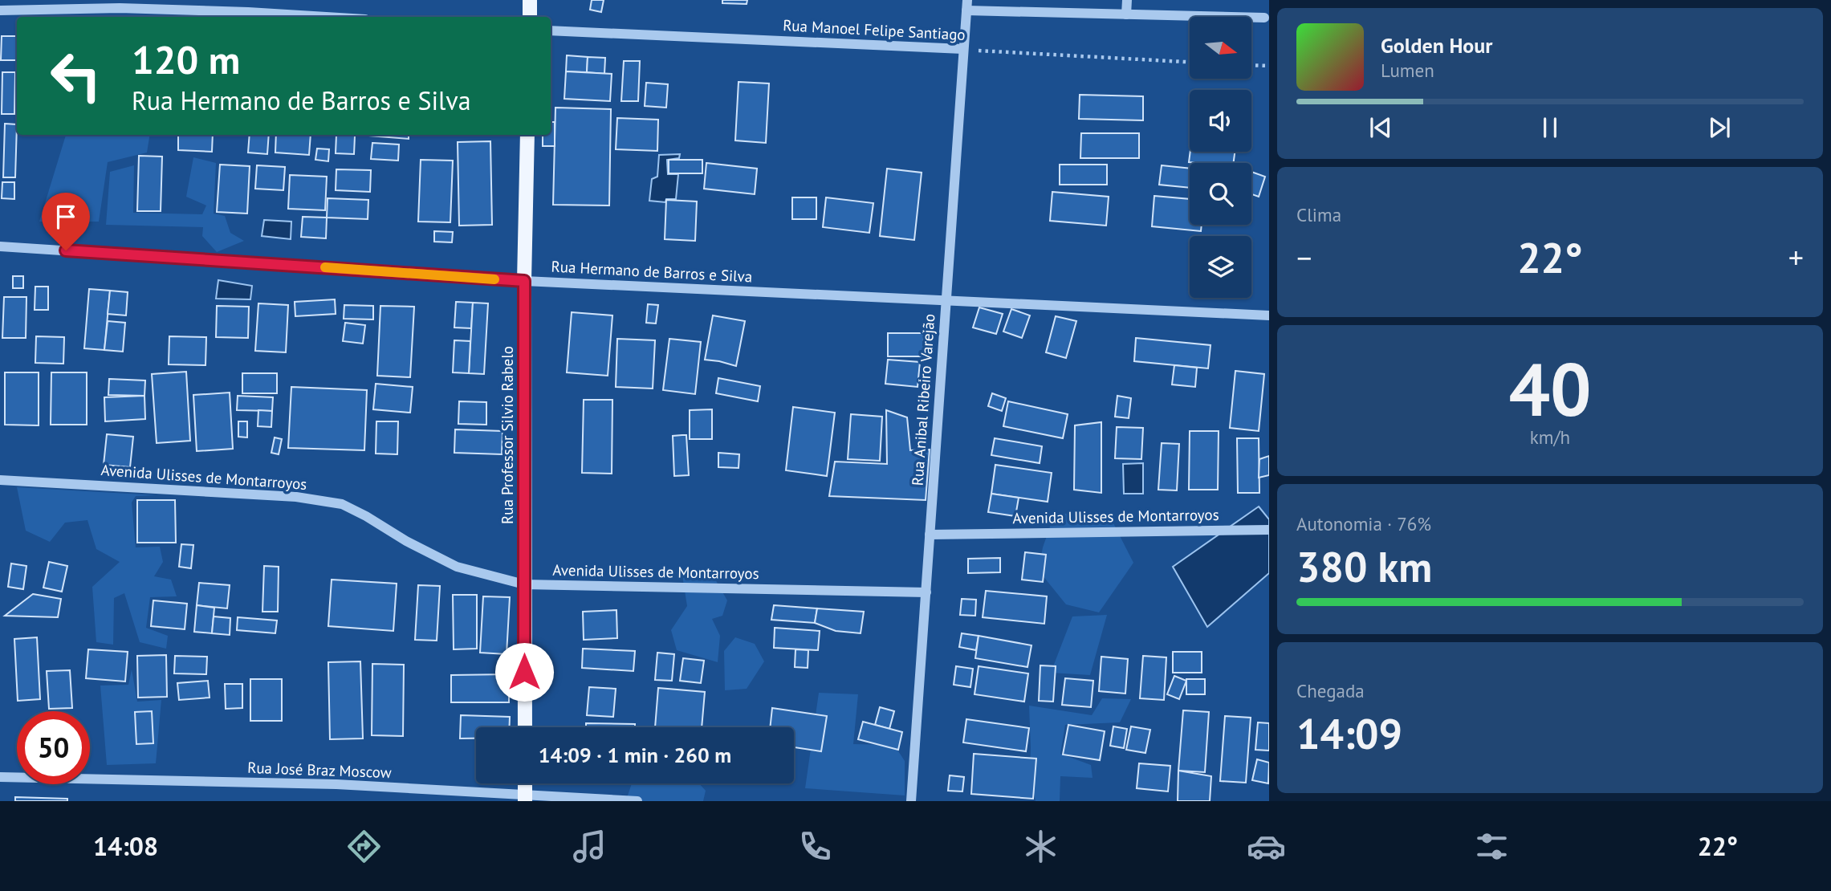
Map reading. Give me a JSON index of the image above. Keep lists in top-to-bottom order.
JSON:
{
  "streets": {
    "main road": ["Rua Professor Silvio Rabelo"],
    "street": [
      "Rua Manoel Felipe Santiago",
      "Rua Hermano de Barros e Silva",
      "Rua Anibal Ribeiro Varejão",
      "Avenida Ulisses de Montarroyos",
      "Rua José Braz Moscow"
    ]
  },
  "crossings": [
    ["Rua Manoel Felipe Santiago", "Rua Anibal Ribeiro Varejão"],
    ["Rua Hermano de Barros e Silva", "Rua Anibal Ribeiro Varejão"],
    ["Rua Hermano de Barros e Silva", "Rua Professor Silvio Rabelo"],
    ["Rua Anibal Ribeiro Varejão", "Avenida Ulisses de Montarroyos"],
    ["Rua Professor Silvio Rabelo", "Avenida Ulisses de Montarroyos"]
  ],
  "north": "right",
  "page": {
    "turn": ["120 m", "Rua Hermano de Barros e Silva"],
    "song": ["Golden Hour", "Lumen"],
    "tile": [
      "Clima",
      ["40", "km/h"],
      ["Autonomia · 76%", "380 km"],
      ["Chegada", "14:09"]
    ],
    "heat": ["−", "22°", "+"],
    "limit": "50",
    "trip": "14:09 · 1 min · 260 m",
    "tabs": ["14:08", "22°"]
  }
}
